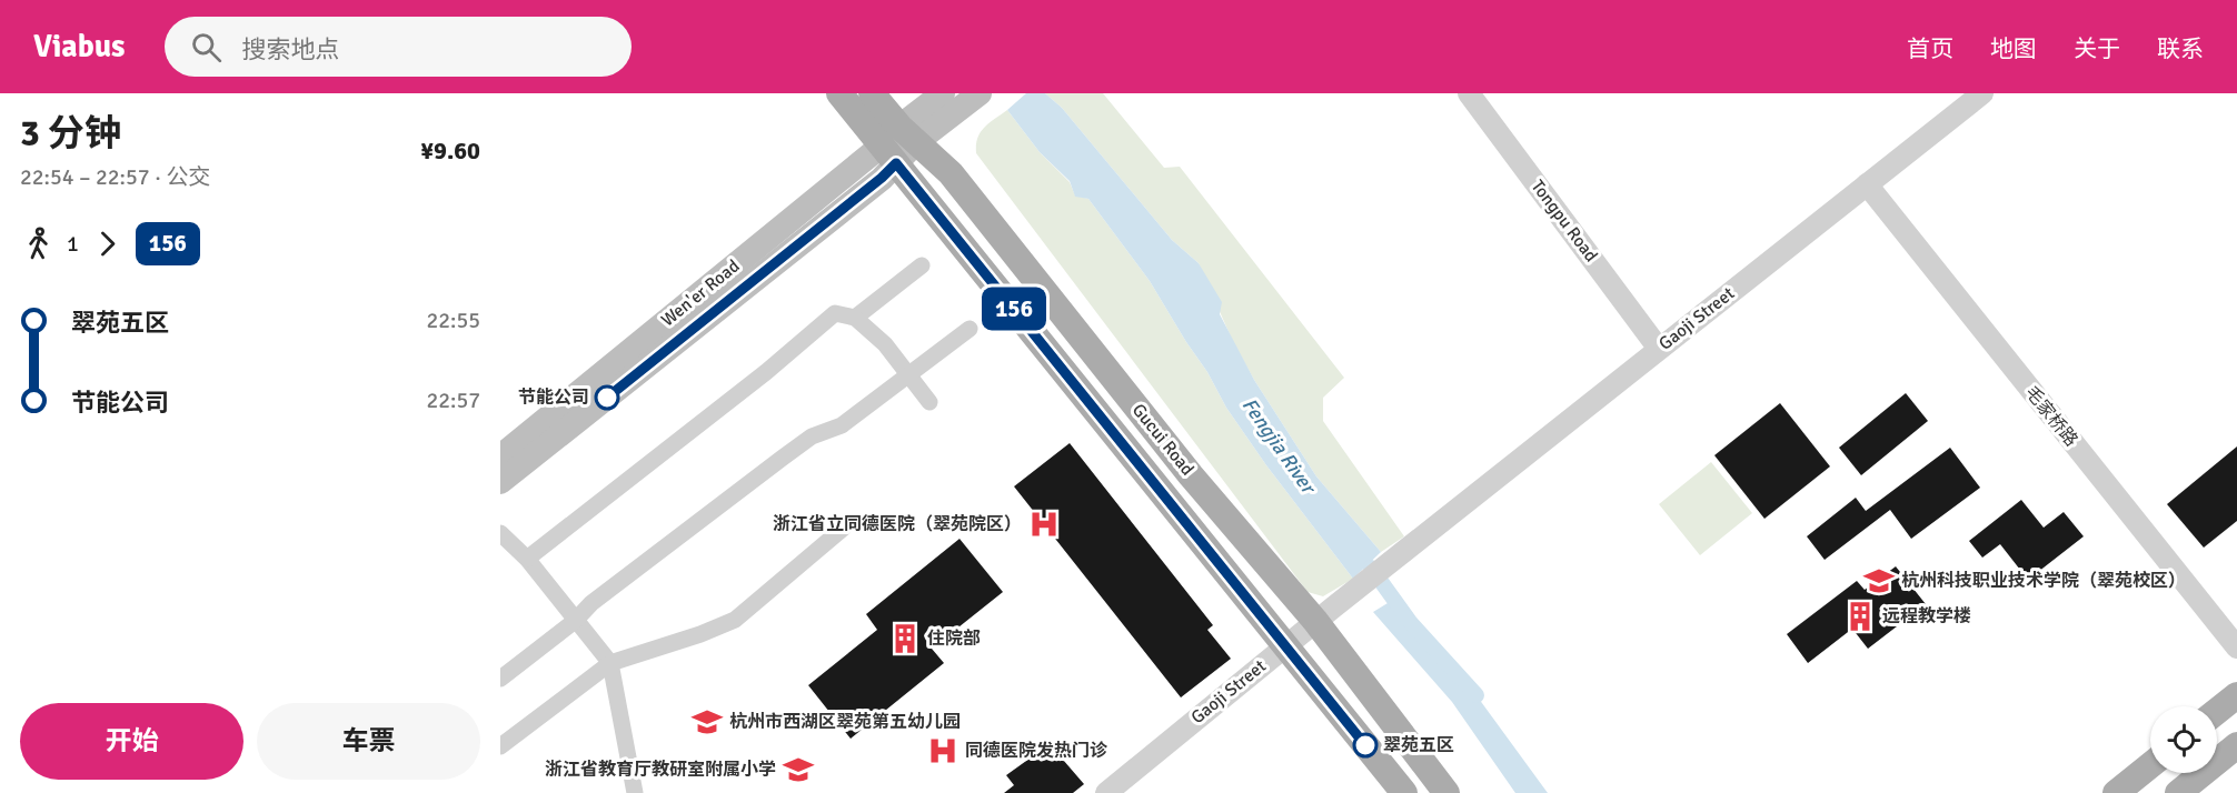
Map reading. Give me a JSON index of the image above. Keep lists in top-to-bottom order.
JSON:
{
  "streets": {
    "main road": ["Wen'er Road", "Gucui Road"],
    "street": ["Tongpu Road", "Gaoji Street", "毛家桥路"]
  },
  "crossings": [
    ["Tongpu Road", "Gaoji Street"],
    ["Wen'er Road", "Gucui Road"],
    ["Gaoji Street", "毛家桥路"],
    ["Gaoji Street", "Gucui Road"]
  ],
  "water": ["Fengjia River"],
  "places": {
    "other": ["节能公司", "翠苑五区"],
    "hospital": ["浙江省立同德医院（翠苑院区）", "同德医院发热门诊"],
    "school or university": ["杭州科技职业技术学院（翠苑校区）", "杭州市西湖区翠苑第五幼儿园", "浙江省教育厅教研室附属小学"],
    "building": ["远程教学楼", "住院部"]
  },
  "lines": ["bus line 156"],
  "page": {
    "header": "Viabus",
    "search": "搜索地点",
    "nav": [
      "首页",
      "地图",
      "关于",
      "联系"
    ],
    "heading": ["3 分钟", "22:54 – 22:57 · 公交", "¥9.60"],
    "on_map": "156",
    "legs": ["1", "156"],
    "list": [
      {
        "name": "翠苑五区",
        "value": "22:55"
      },
      {
        "name": "节能公司",
        "value": "22:57"
      }
    ],
    "buttons": ["开始", "车票"]
  }
}
